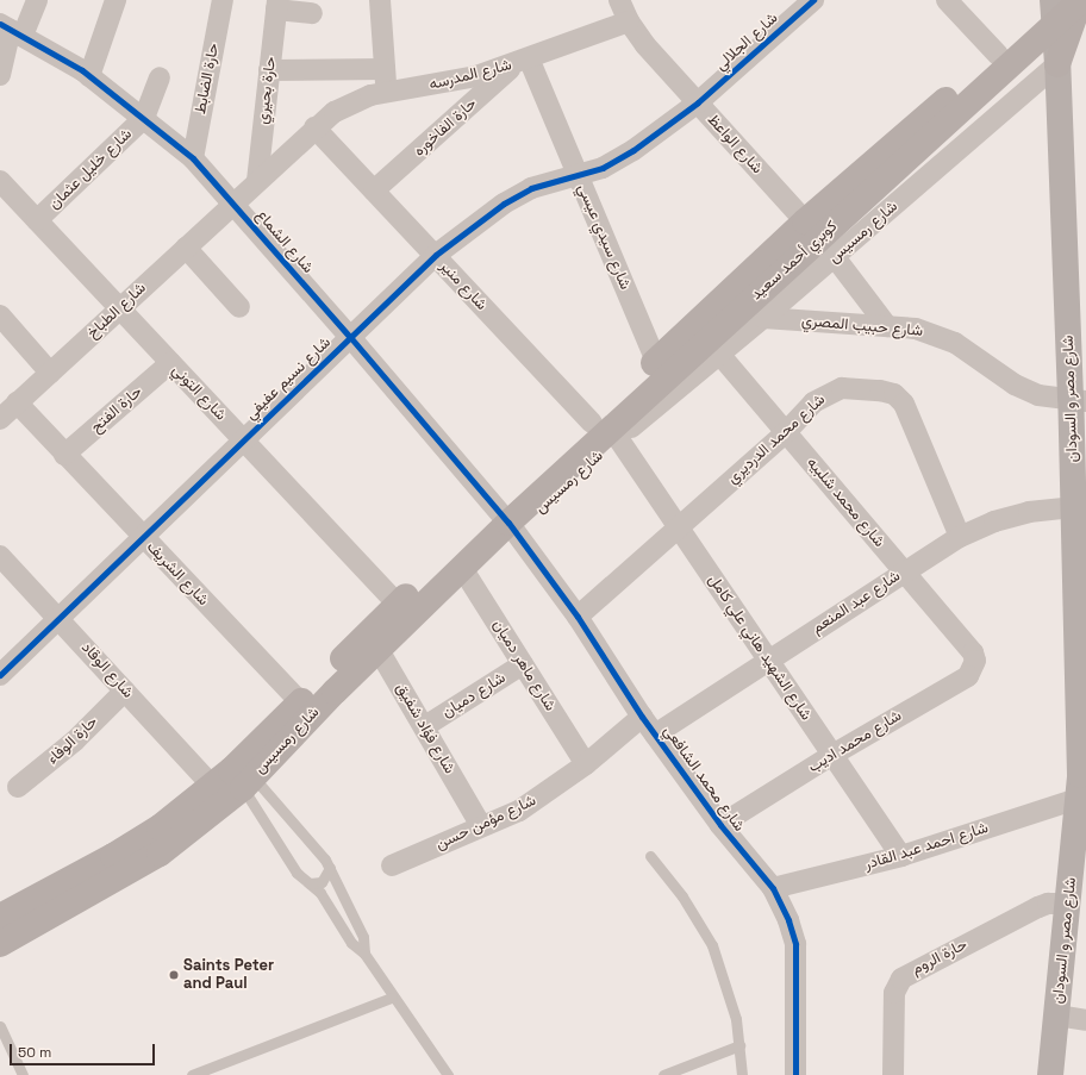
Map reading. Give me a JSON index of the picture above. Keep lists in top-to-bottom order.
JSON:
{
  "streets": {
    "main road": ["شارع رمسيس", "كوبري أحمد سعيد", "شارع مصر و السودان"],
    "street": [
      "شارع الجلالي",
      "شارع المدرسه",
      "حارة الضابط",
      "حارة بحيري",
      "حارة الفاخوره",
      "شارع الواعظ",
      "شارع خليل عثمان",
      "شارع سيدي عيسي",
      "شارع الشماع",
      "شارع منير",
      "شارع الطباخ",
      "شارع حبيب المصري",
      "شارع نسيم عفيفي",
      "شارع التوني",
      "حارة الفتح",
      "شارع محمد الدرديري",
      "شارع محمد شلبيه",
      "شارع الشريف",
      "شارع عبد المنعم",
      "شارع الشهيد هاني علي كامل",
      "شارع ماهر دميان",
      "شارع الوقاد",
      "شارع دميان",
      "شارع فؤاد شفيق",
      "حارة الوفاء",
      "شارع محمد اديب",
      "شارع محمد الشافعي",
      "شارع مؤمن حسن",
      "شارع احمد عبد القادر",
      "حارة الروم"
    ]
  },
  "crossings": [
    ["شارع الجلالي", "شارع الواعظ"],
    ["شارع الجلالي", "شارع نسيم عفيفي"],
    ["شارع المدرسه", "حارة بحيري"],
    ["شارع المدرسه", "حارة الفاخوره"],
    ["شارع المدرسه", "شارع الواعظ"],
    ["شارع المدرسه", "شارع سيدي عيسي"],
    ["شارع المدرسه", "شارع منير"],
    ["شارع المدرسه", "شارع الطباخ"],
    ["حارة الضابط", "شارع الشماع"],
    ["حارة بحيري", "شارع الطباخ"],
    ["حارة الفاخوره", "شارع سيدي عيسي"],
    ["حارة الفاخوره", "شارع منير"],
    ["شارع الواعظ", "شارع رمسيس"],
    ["شارع الواعظ", "شارع نسيم عفيفي"],
    ["شارع خليل عثمان", "شارع الشماع"],
    ["شارع خليل عثمان", "شارع التوني"],
    ["شارع رمسيس", "شارع سيدي عيسي"],
    ["شارع رمسيس", "شارع الشماع"],
    ["شارع رمسيس", "كوبري أحمد سعيد"],
    ["شارع رمسيس", "شارع منير"],
    ["شارع رمسيس", "شارع حبيب المصري"],
    ["شارع رمسيس", "شارع التوني"],
    ["شارع رمسيس", "شارع مصر و السودان"],
    ["شارع رمسيس", "شارع محمد شلبيه"],
    ["شارع رمسيس", "شارع الشريف"],
    ["شارع رمسيس", "شارع الشهيد هاني علي كامل"],
    ["شارع رمسيس", "شارع ماهر دميان"],
    ["شارع رمسيس", "شارع الوقاد"],
    ["شارع رمسيس", "شارع فؤاد شفيق"],
    ["شارع رمسيس", "شارع محمد الشافعي"],
    ["شارع سيدي عيسي", "شارع نسيم عفيفي"],
    ["شارع الشماع", "كوبري أحمد سعيد"],
    ["شارع الشماع", "شارع الطباخ"],
    ["شارع الشماع", "شارع نسيم عفيفي"],
    ["شارع الشماع", "شارع محمد الشافعي"],
    ["كوبري أحمد سعيد", "شارع محمد الشافعي"],
    ["شارع منير", "شارع نسيم عفيفي"],
    ["شارع الطباخ", "شارع التوني"],
    ["شارع الطباخ", "شارع الشريف"],
    ["شارع حبيب المصري", "شارع مصر و السودان"],
    ["شارع نسيم عفيفي", "شارع التوني"],
    ["شارع نسيم عفيفي", "شارع الشريف"],
    ["شارع نسيم عفيفي", "شارع الوقاد"],
    ["شارع التوني", "حارة الفتح"],
    ["شارع مصر و السودان", "شارع عبد المنعم"],
    ["شارع مصر و السودان", "شارع احمد عبد القادر"],
    ["شارع مصر و السودان", "حارة الروم"],
    ["حارة الفتح", "شارع الشريف"],
    ["شارع محمد الدرديري", "شارع محمد شلبيه"],
    ["شارع محمد الدرديري", "شارع عبد المنعم"],
    ["شارع محمد الدرديري", "شارع الشهيد هاني علي كامل"],
    ["شارع محمد الدرديري", "شارع محمد الشافعي"],
    ["شارع محمد شلبيه", "شارع عبد المنعم"],
    ["شارع محمد شلبيه", "شارع محمد اديب"],
    ["شارع عبد المنعم", "شارع الشهيد هاني علي كامل"],
    ["شارع عبد المنعم", "شارع محمد الشافعي"],
    ["شارع الشهيد هاني علي كامل", "شارع محمد اديب"],
    ["شارع الشهيد هاني علي كامل", "شارع احمد عبد القادر"],
    ["شارع ماهر دميان", "شارع دميان"],
    ["شارع ماهر دميان", "شارع مؤمن حسن"],
    ["شارع الوقاد", "حارة الوفاء"],
    ["شارع دميان", "شارع فؤاد شفيق"],
    ["شارع فؤاد شفيق", "شارع مؤمن حسن"],
    ["شارع محمد اديب", "شارع محمد الشافعي"],
    ["شارع محمد الشافعي", "شارع مؤمن حسن"],
    ["شارع محمد الشافعي", "شارع احمد عبد القادر"]
  ],
  "places": ["Saints Peter and Paul"],
  "scale_bar": "50 m"
}
